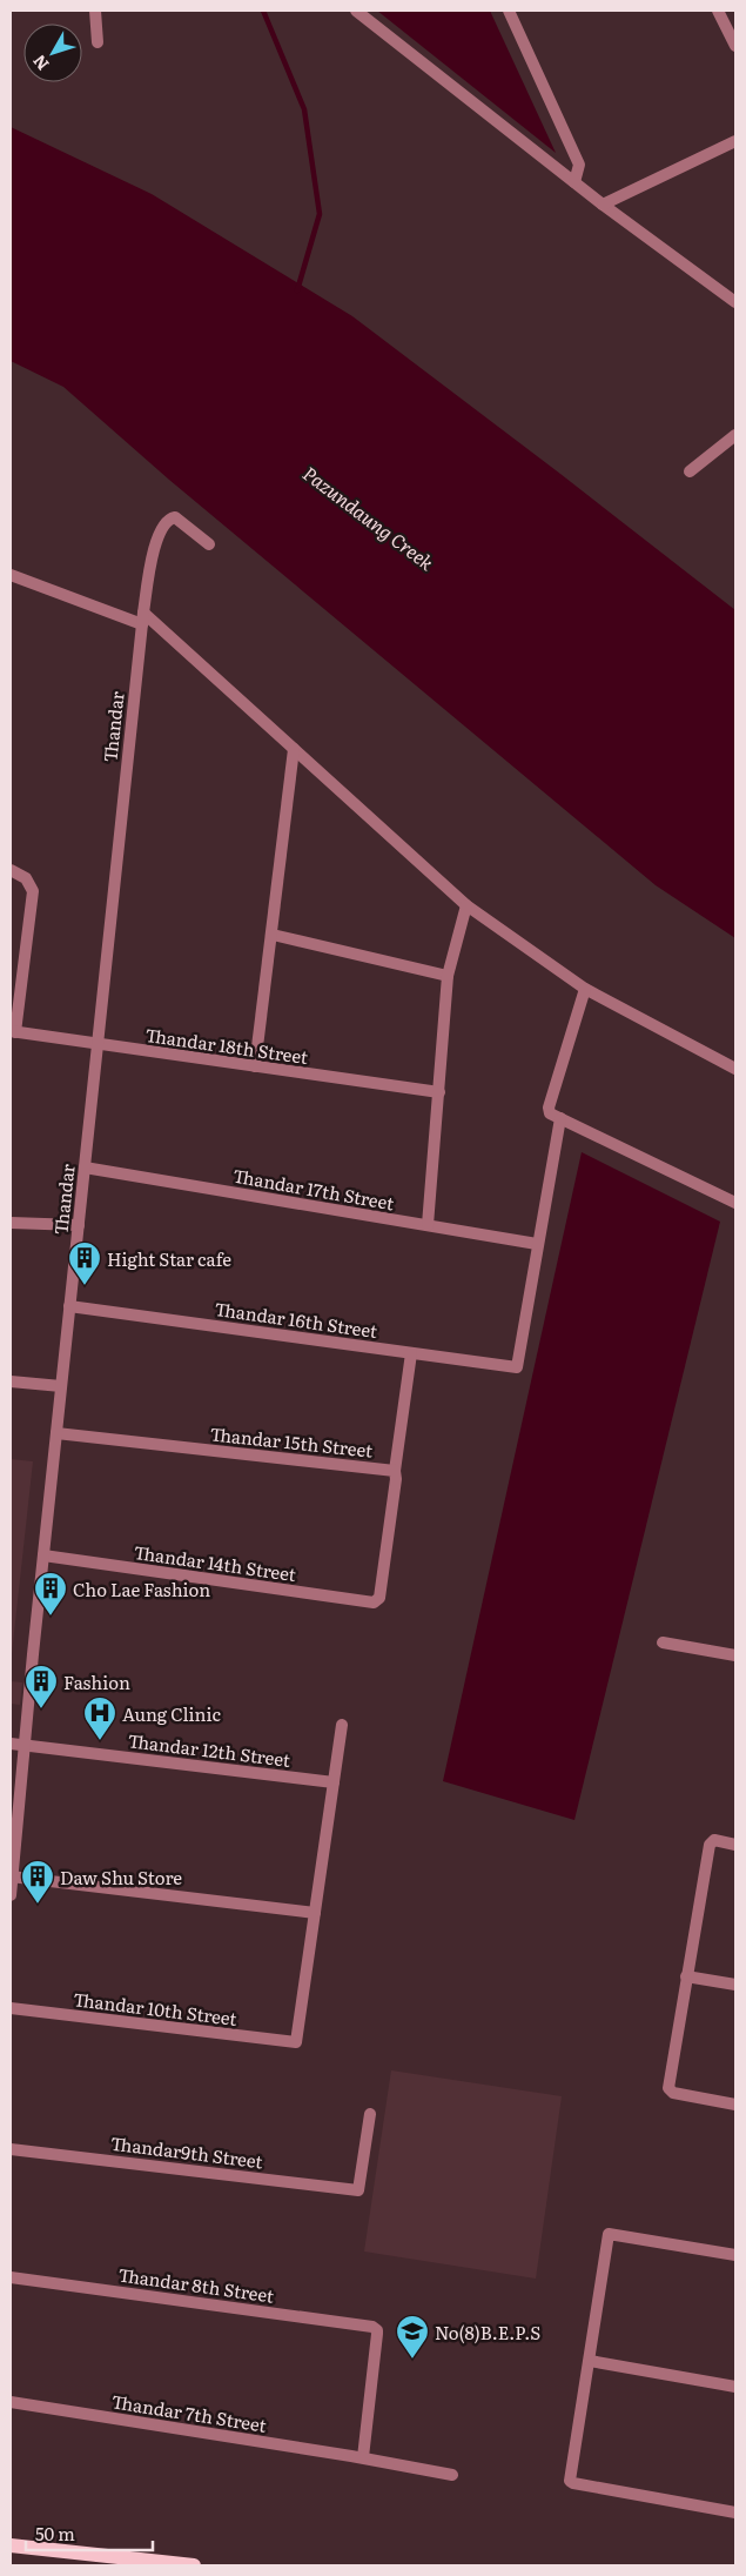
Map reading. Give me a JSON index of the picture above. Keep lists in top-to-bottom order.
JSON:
{
  "streets": {
    "street": [
      "Thandar",
      "Thandar 18th Street",
      "Thandar 17th Street",
      "Thandar 16th Street",
      "Thandar 15th Street",
      "Thandar 14th Street",
      "Thandar 12th Street",
      "Thandar 10th Street",
      "Thandar9th Street",
      "Thandar 8th Street",
      "Thandar 7th Street"
    ]
  },
  "crossings": [
    ["Thandar", "Thandar 18th Street"],
    ["Thandar", "Thandar 17th Street"],
    ["Thandar", "Thandar 16th Street"],
    ["Thandar", "Thandar 15th Street"],
    ["Thandar", "Thandar 14th Street"],
    ["Thandar", "Thandar 12th Street"],
    ["Thandar 17th Street", "Thandar 16th Street"],
    ["Thandar 15th Street", "Thandar 14th Street"],
    ["Thandar 8th Street", "Thandar 7th Street"]
  ],
  "water": ["Pazundaung Creek"],
  "places": {
    "building": [
      "Hight Star cafe",
      "Cho Lae Fashion",
      "Fashion",
      "Daw Shu Store"
    ],
    "hospital": ["Aung Clinic"],
    "school or university": ["No(8)B.E.P.S"]
  },
  "scale_bar": "50 m",
  "north": "bottom left"
}
